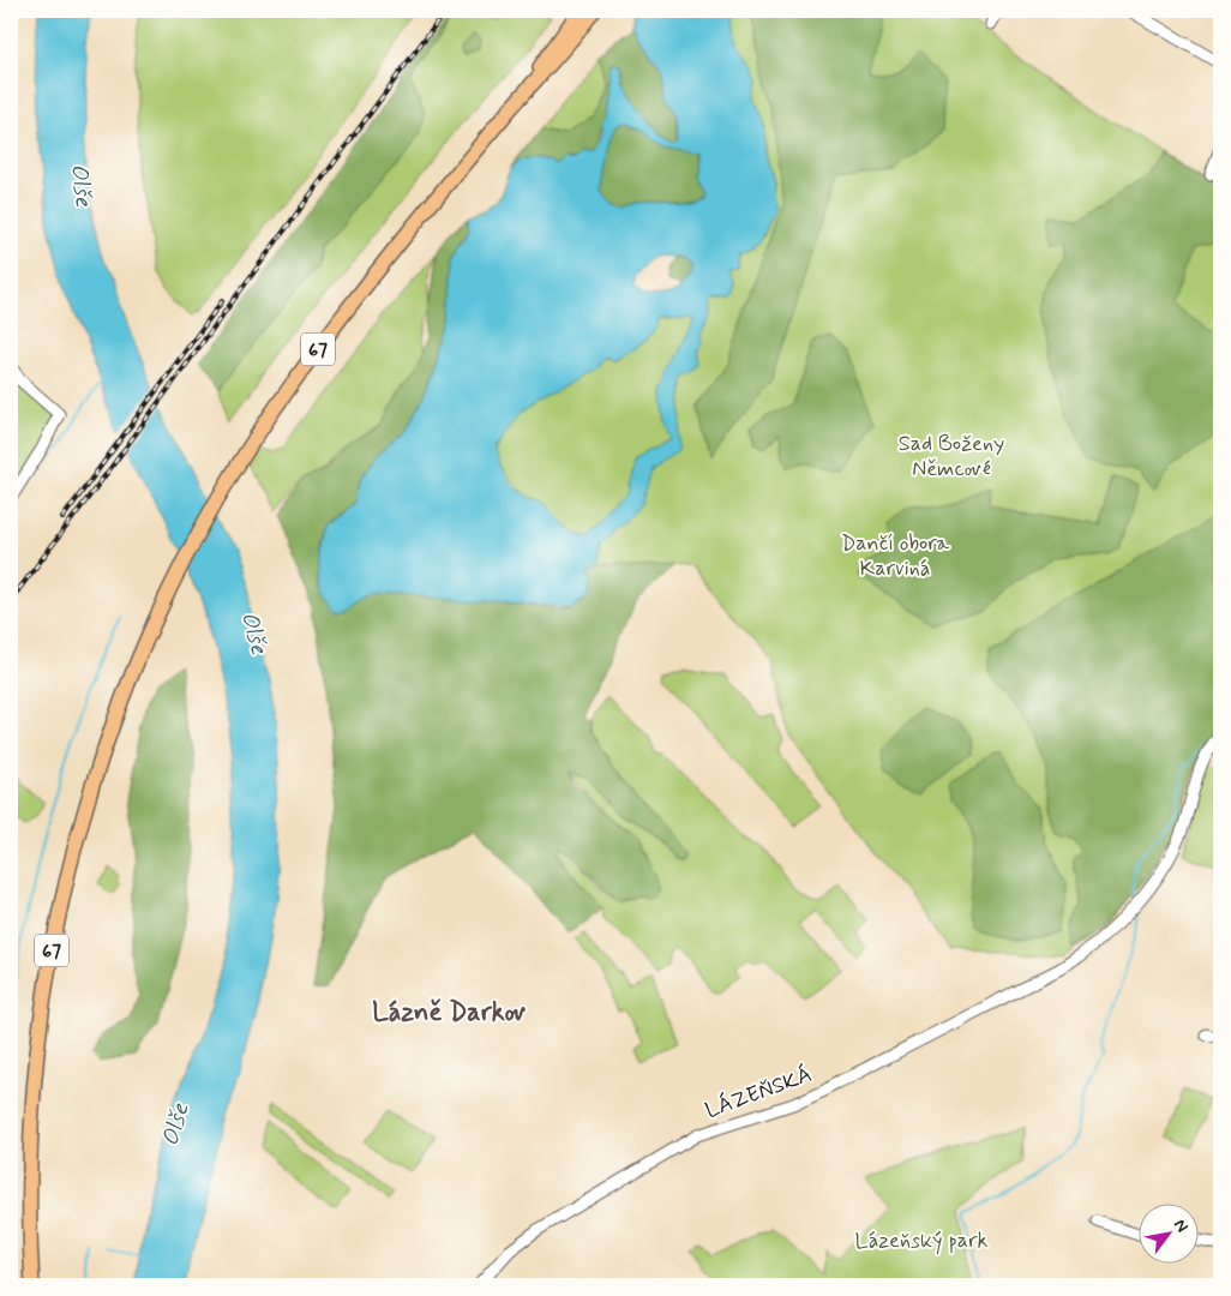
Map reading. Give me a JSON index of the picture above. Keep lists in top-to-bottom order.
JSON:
{
  "streets": {
    "main road": ["67"],
    "street": ["LÁZEŇSKÁ"]
  },
  "districts": ["Lázně Darkov"],
  "water": ["Olše"],
  "parks": ["Sad Boženy Němcové", "Dančí obora Karviná", "Lázeňský park"],
  "north": "top right"
}
